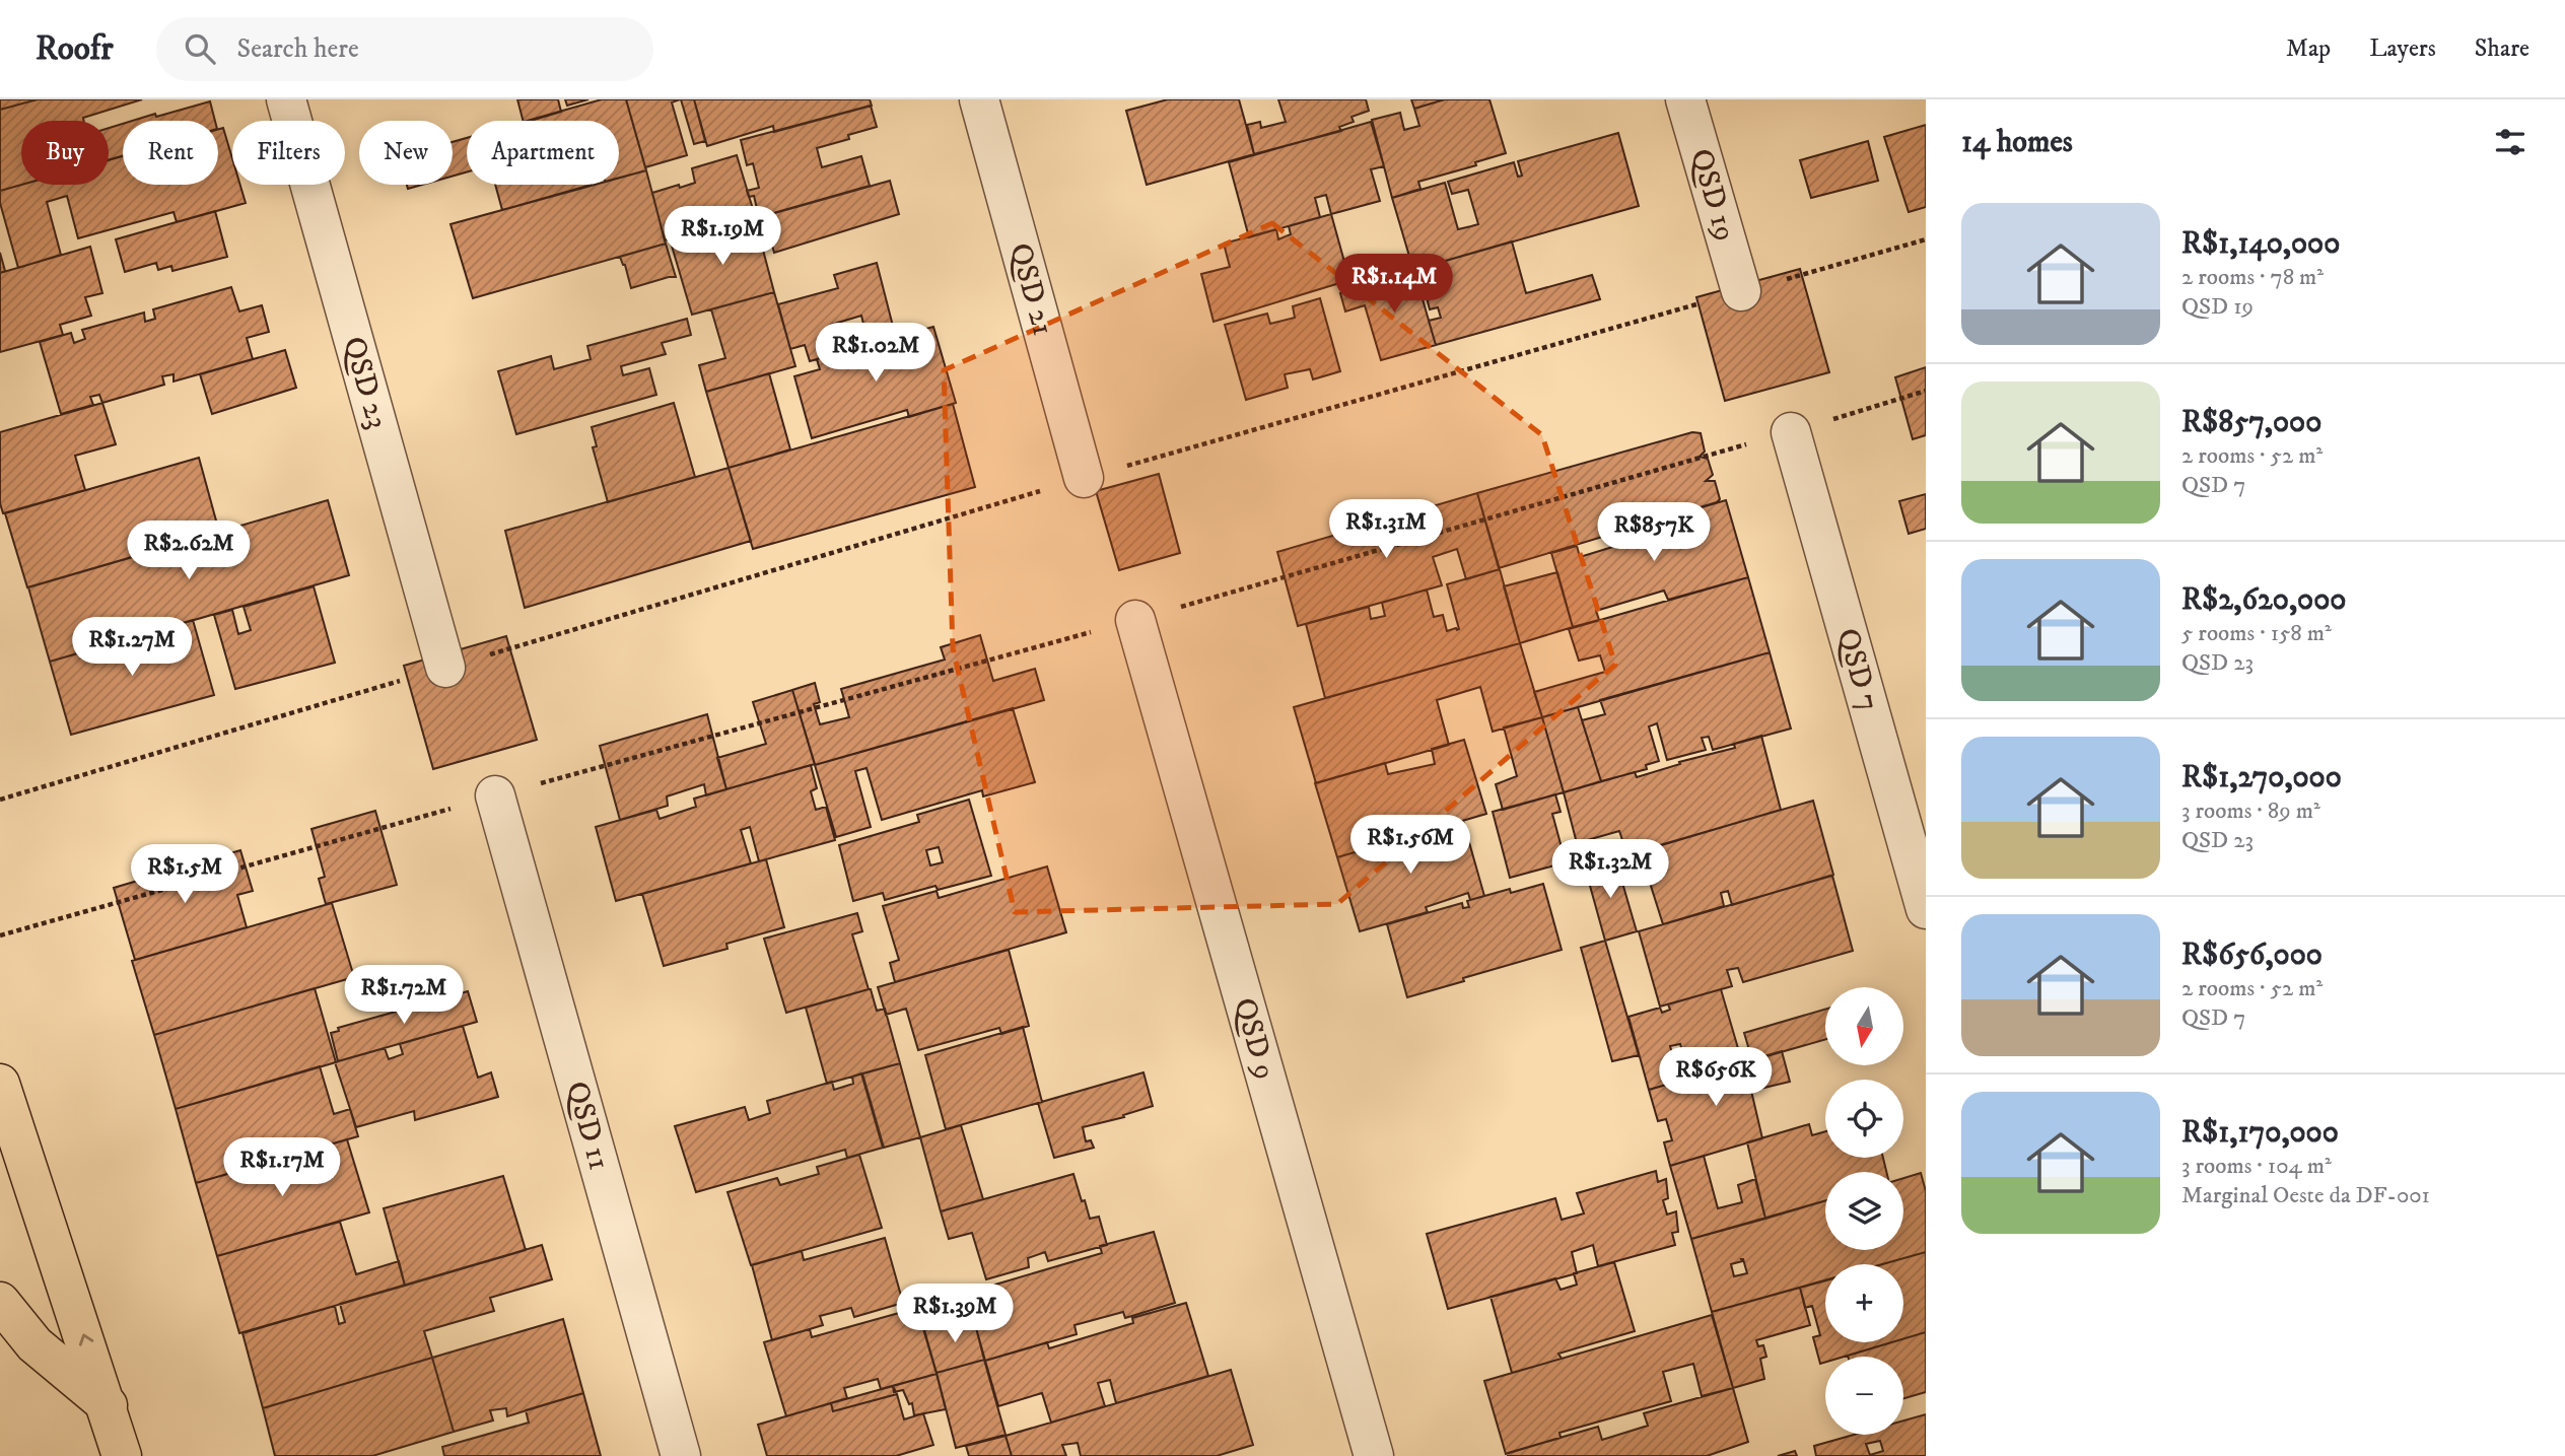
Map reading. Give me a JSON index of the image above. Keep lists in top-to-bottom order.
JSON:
{
  "streets": {
    "street": [
      "QSD 19",
      "QSD 21",
      "QSD 23",
      "QSD 7",
      "QSD 9",
      "QSD 11"
    ]
  },
  "north": "bottom",
  "page": {
    "header": "Roofr",
    "search": "Search here",
    "nav": ["Map", "Layers", "Share"],
    "heading": "14 homes",
    "chip": [
      "Buy",
      "Rent",
      "Filters",
      "New",
      "Apartment"
    ],
    "list": [
      {
        "name": "R$1,140,000",
        "note": "2 rooms · 78 m² · QSD 19"
      },
      {
        "name": "R$857,000",
        "note": "2 rooms · 52 m² · QSD 7"
      },
      {
        "name": "R$2,620,000",
        "note": "5 rooms · 158 m² · QSD 23"
      },
      {
        "name": "R$1,270,000",
        "note": "3 rooms · 89 m² · QSD 23"
      },
      {
        "name": "R$656,000",
        "note": "2 rooms · 52 m² · QSD 7"
      },
      {
        "name": "R$1,170,000",
        "note": "3 rooms · 104 m² · Marginal Oeste da DF-001"
      }
    ],
    "price": [
      "R$1.19M",
      "R$1.14M",
      "R$1.02M",
      "R$1.31M",
      "R$857K",
      "R$2.62M",
      "R$1.27M",
      "R$1.56M",
      "R$1.32M",
      "R$1.5M",
      "R$1.72M",
      "R$656K",
      "R$1.17M",
      "R$1.39M"
    ],
    "map_buttons": ["+", "−"]
  }
}
